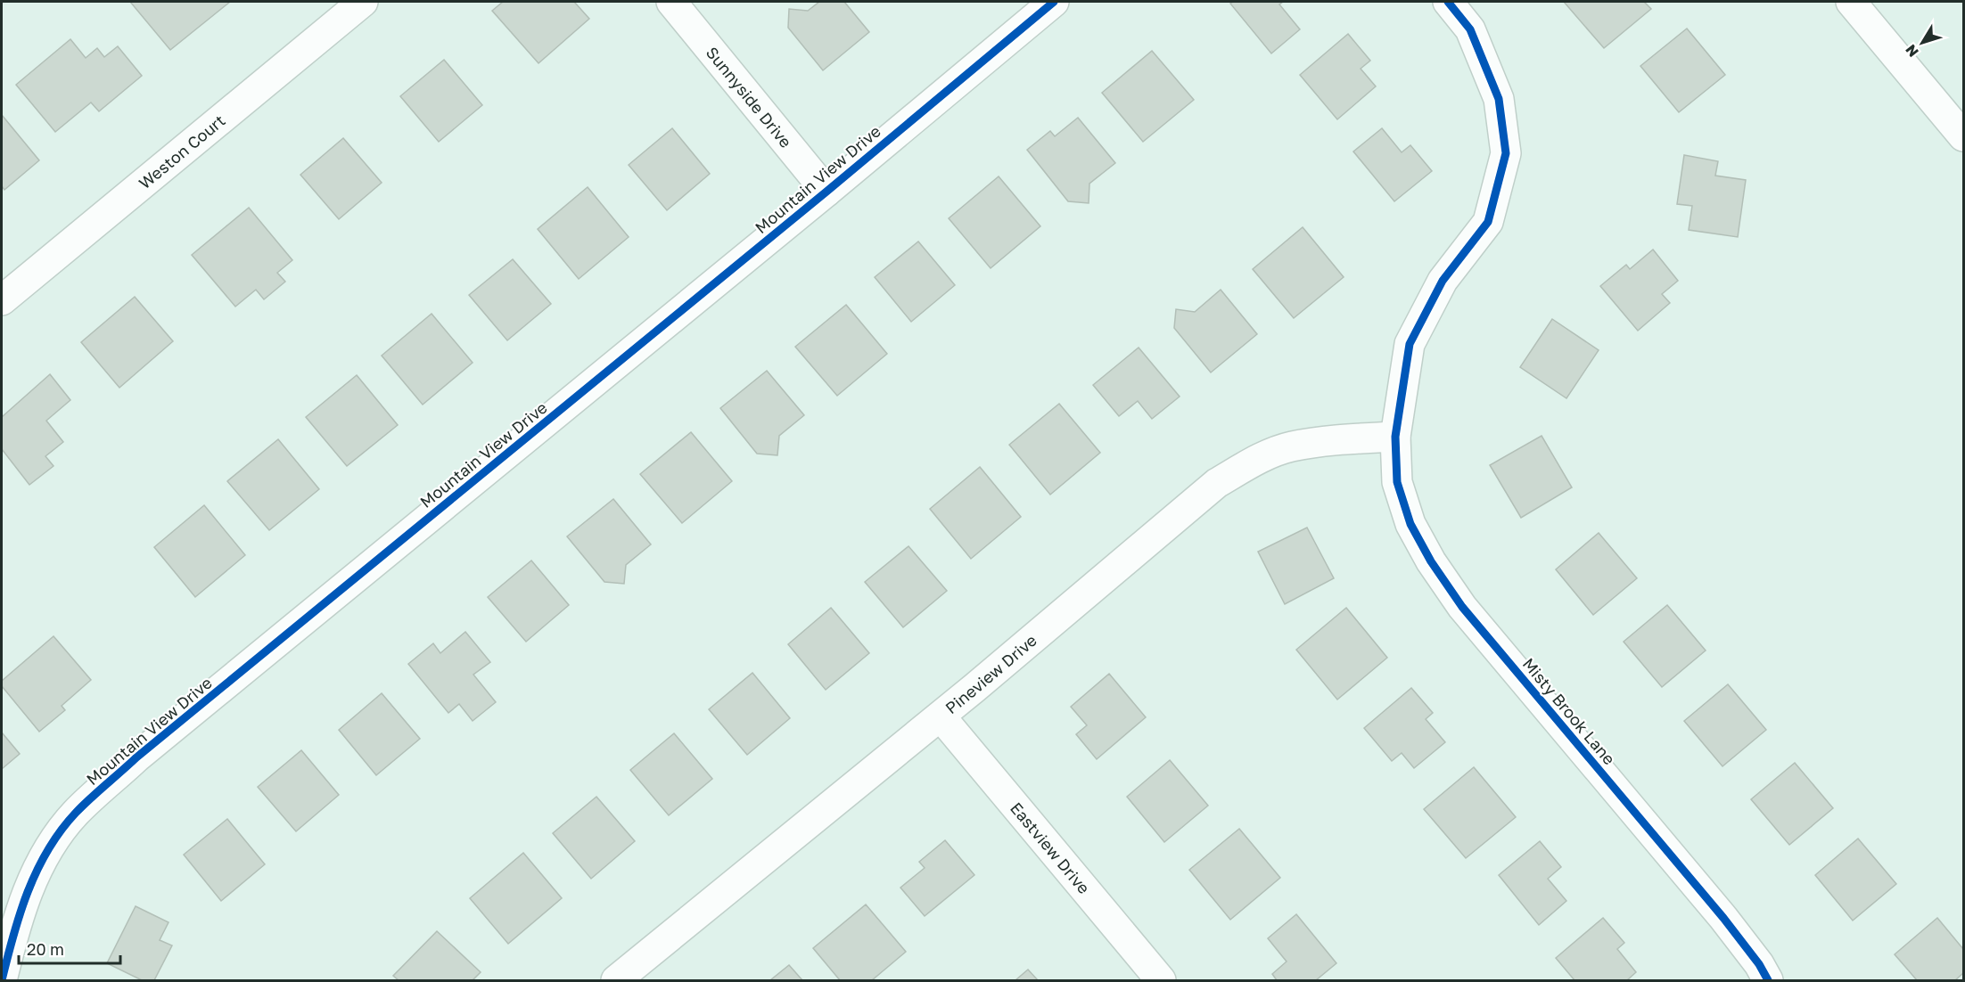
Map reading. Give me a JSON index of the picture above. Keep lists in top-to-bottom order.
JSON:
{
  "streets": {
    "street": [
      "Sunnyside Drive",
      "Weston Court",
      "Mountain View Drive",
      "Pineview Drive",
      "Misty Brook Lane",
      "Eastview Drive"
    ]
  },
  "crossings": [
    ["Sunnyside Drive", "Mountain View Drive"],
    ["Pineview Drive", "Misty Brook Lane"],
    ["Pineview Drive", "Eastview Drive"]
  ],
  "scale_bar": "20 m",
  "north": "bottom left"
}
